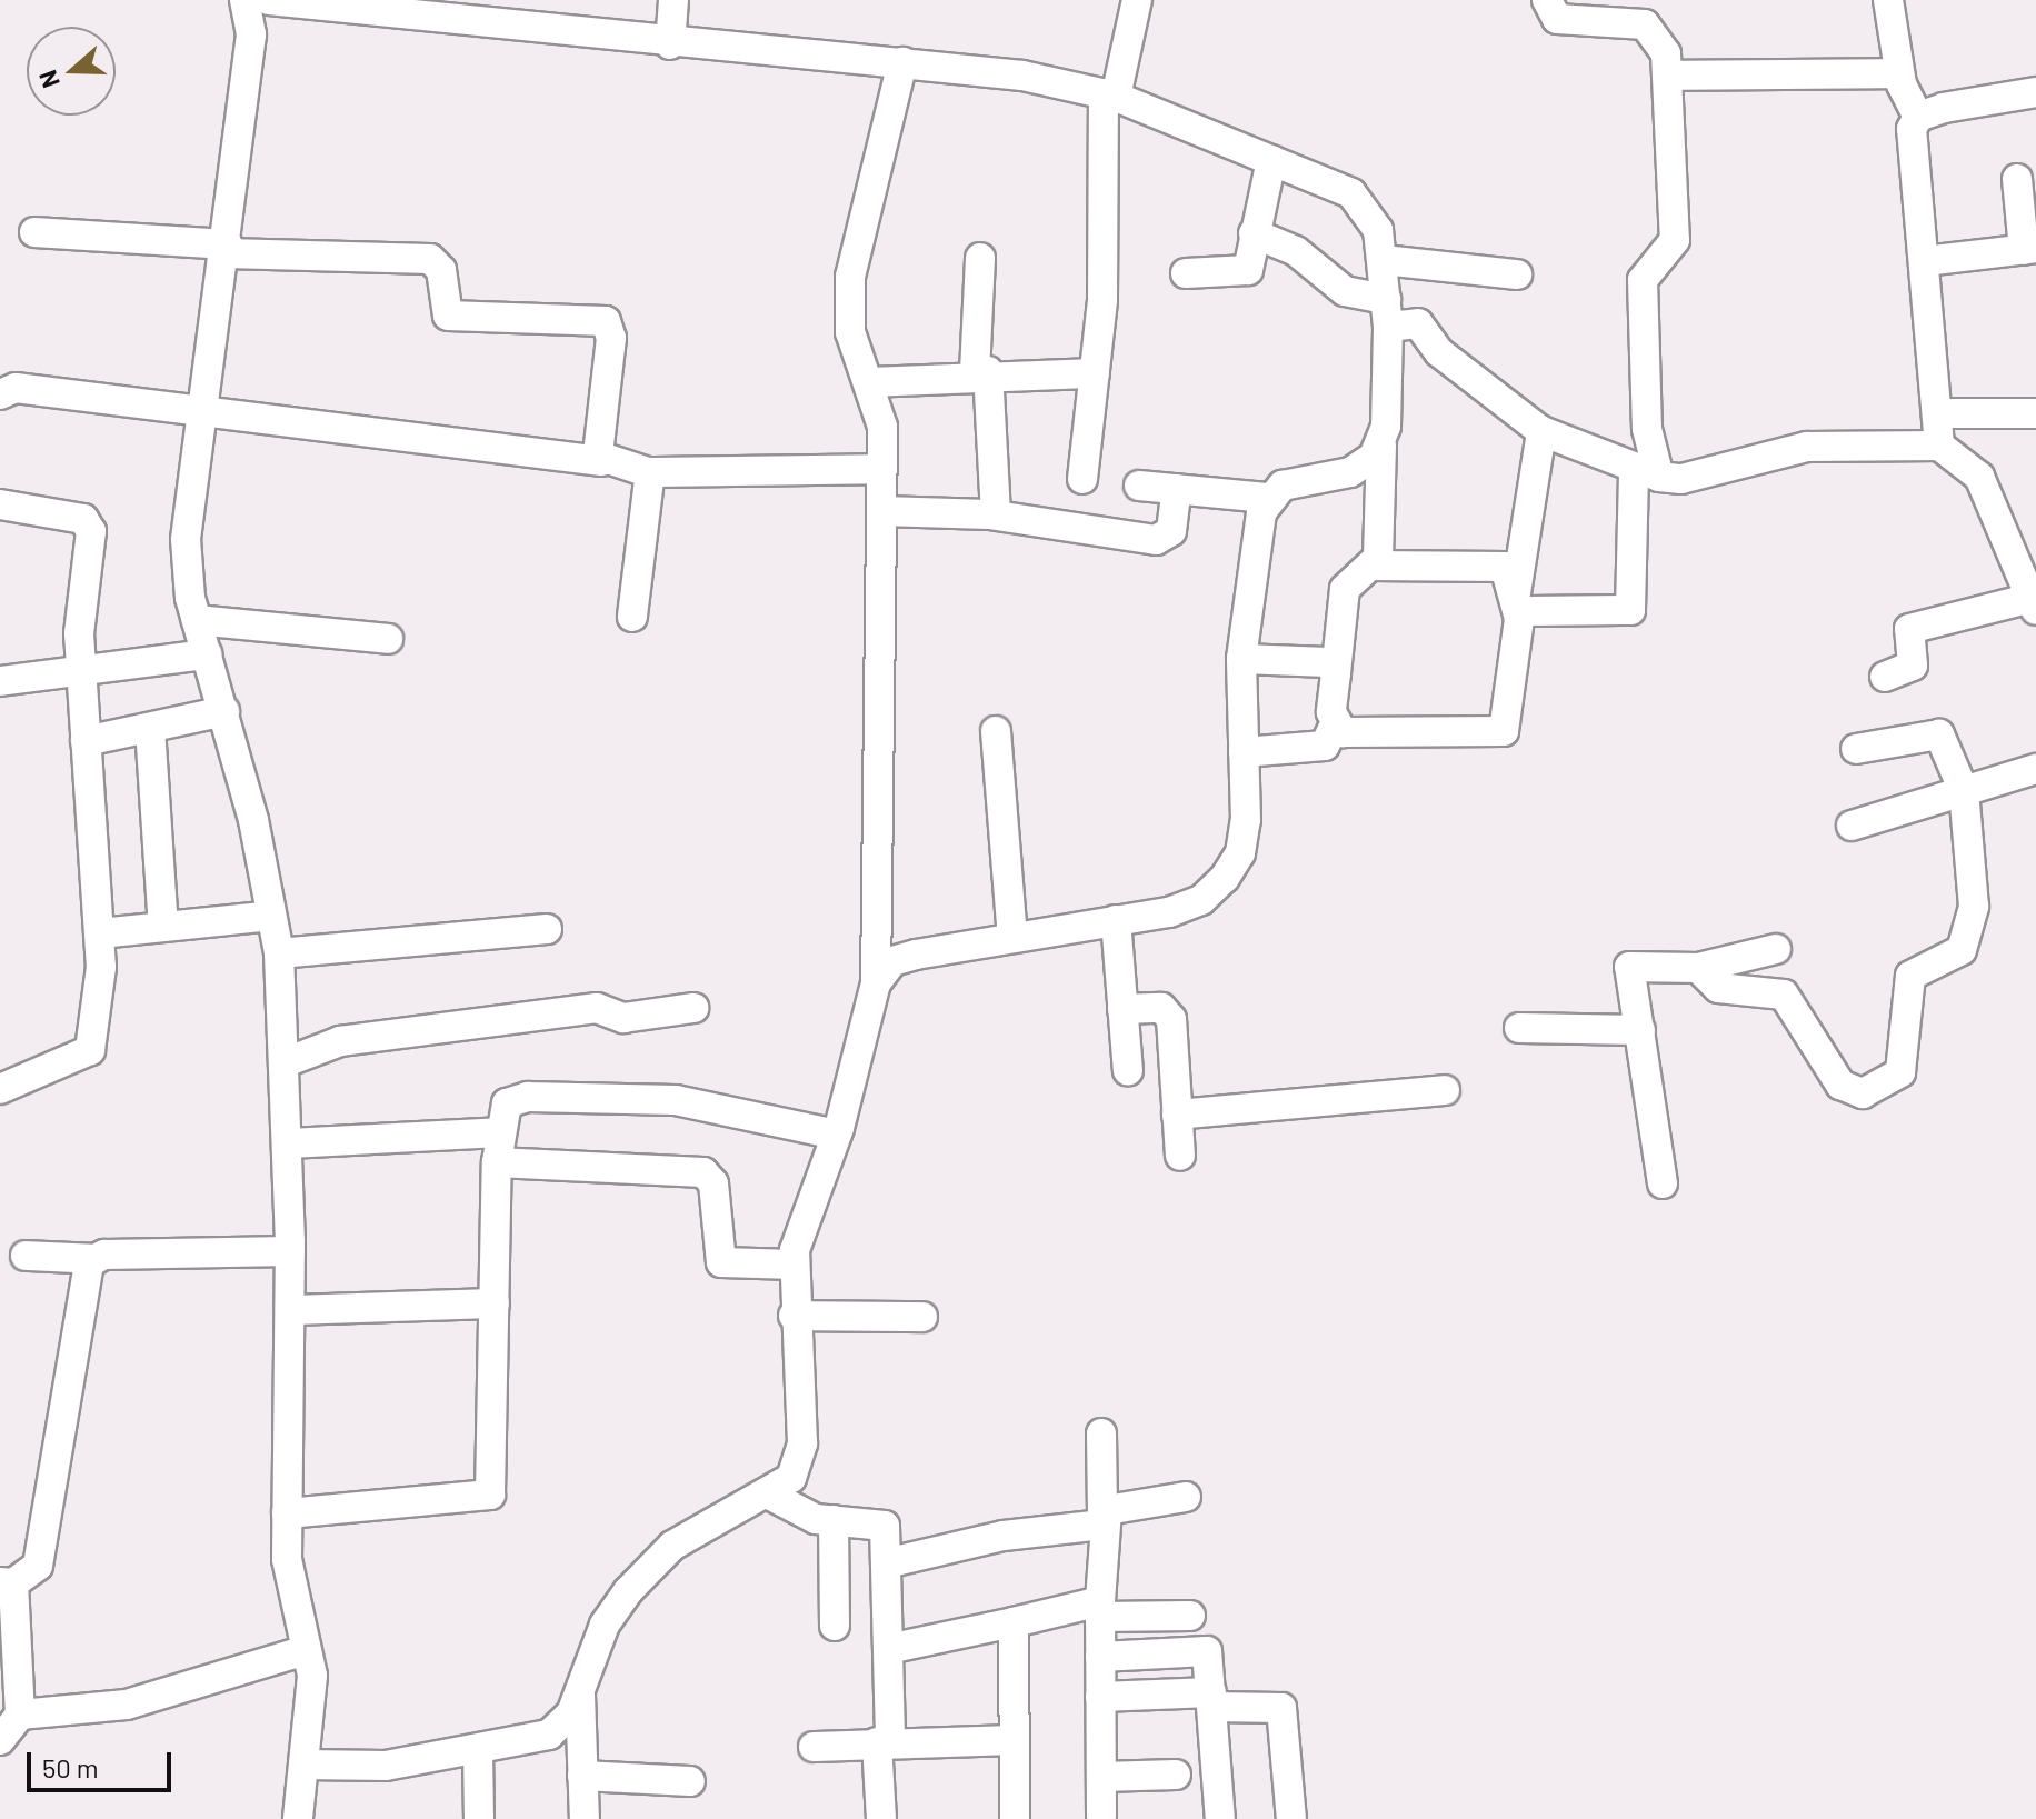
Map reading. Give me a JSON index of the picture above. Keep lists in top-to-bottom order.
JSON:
{
  "scale_bar": "50 m",
  "north": "left"
}
